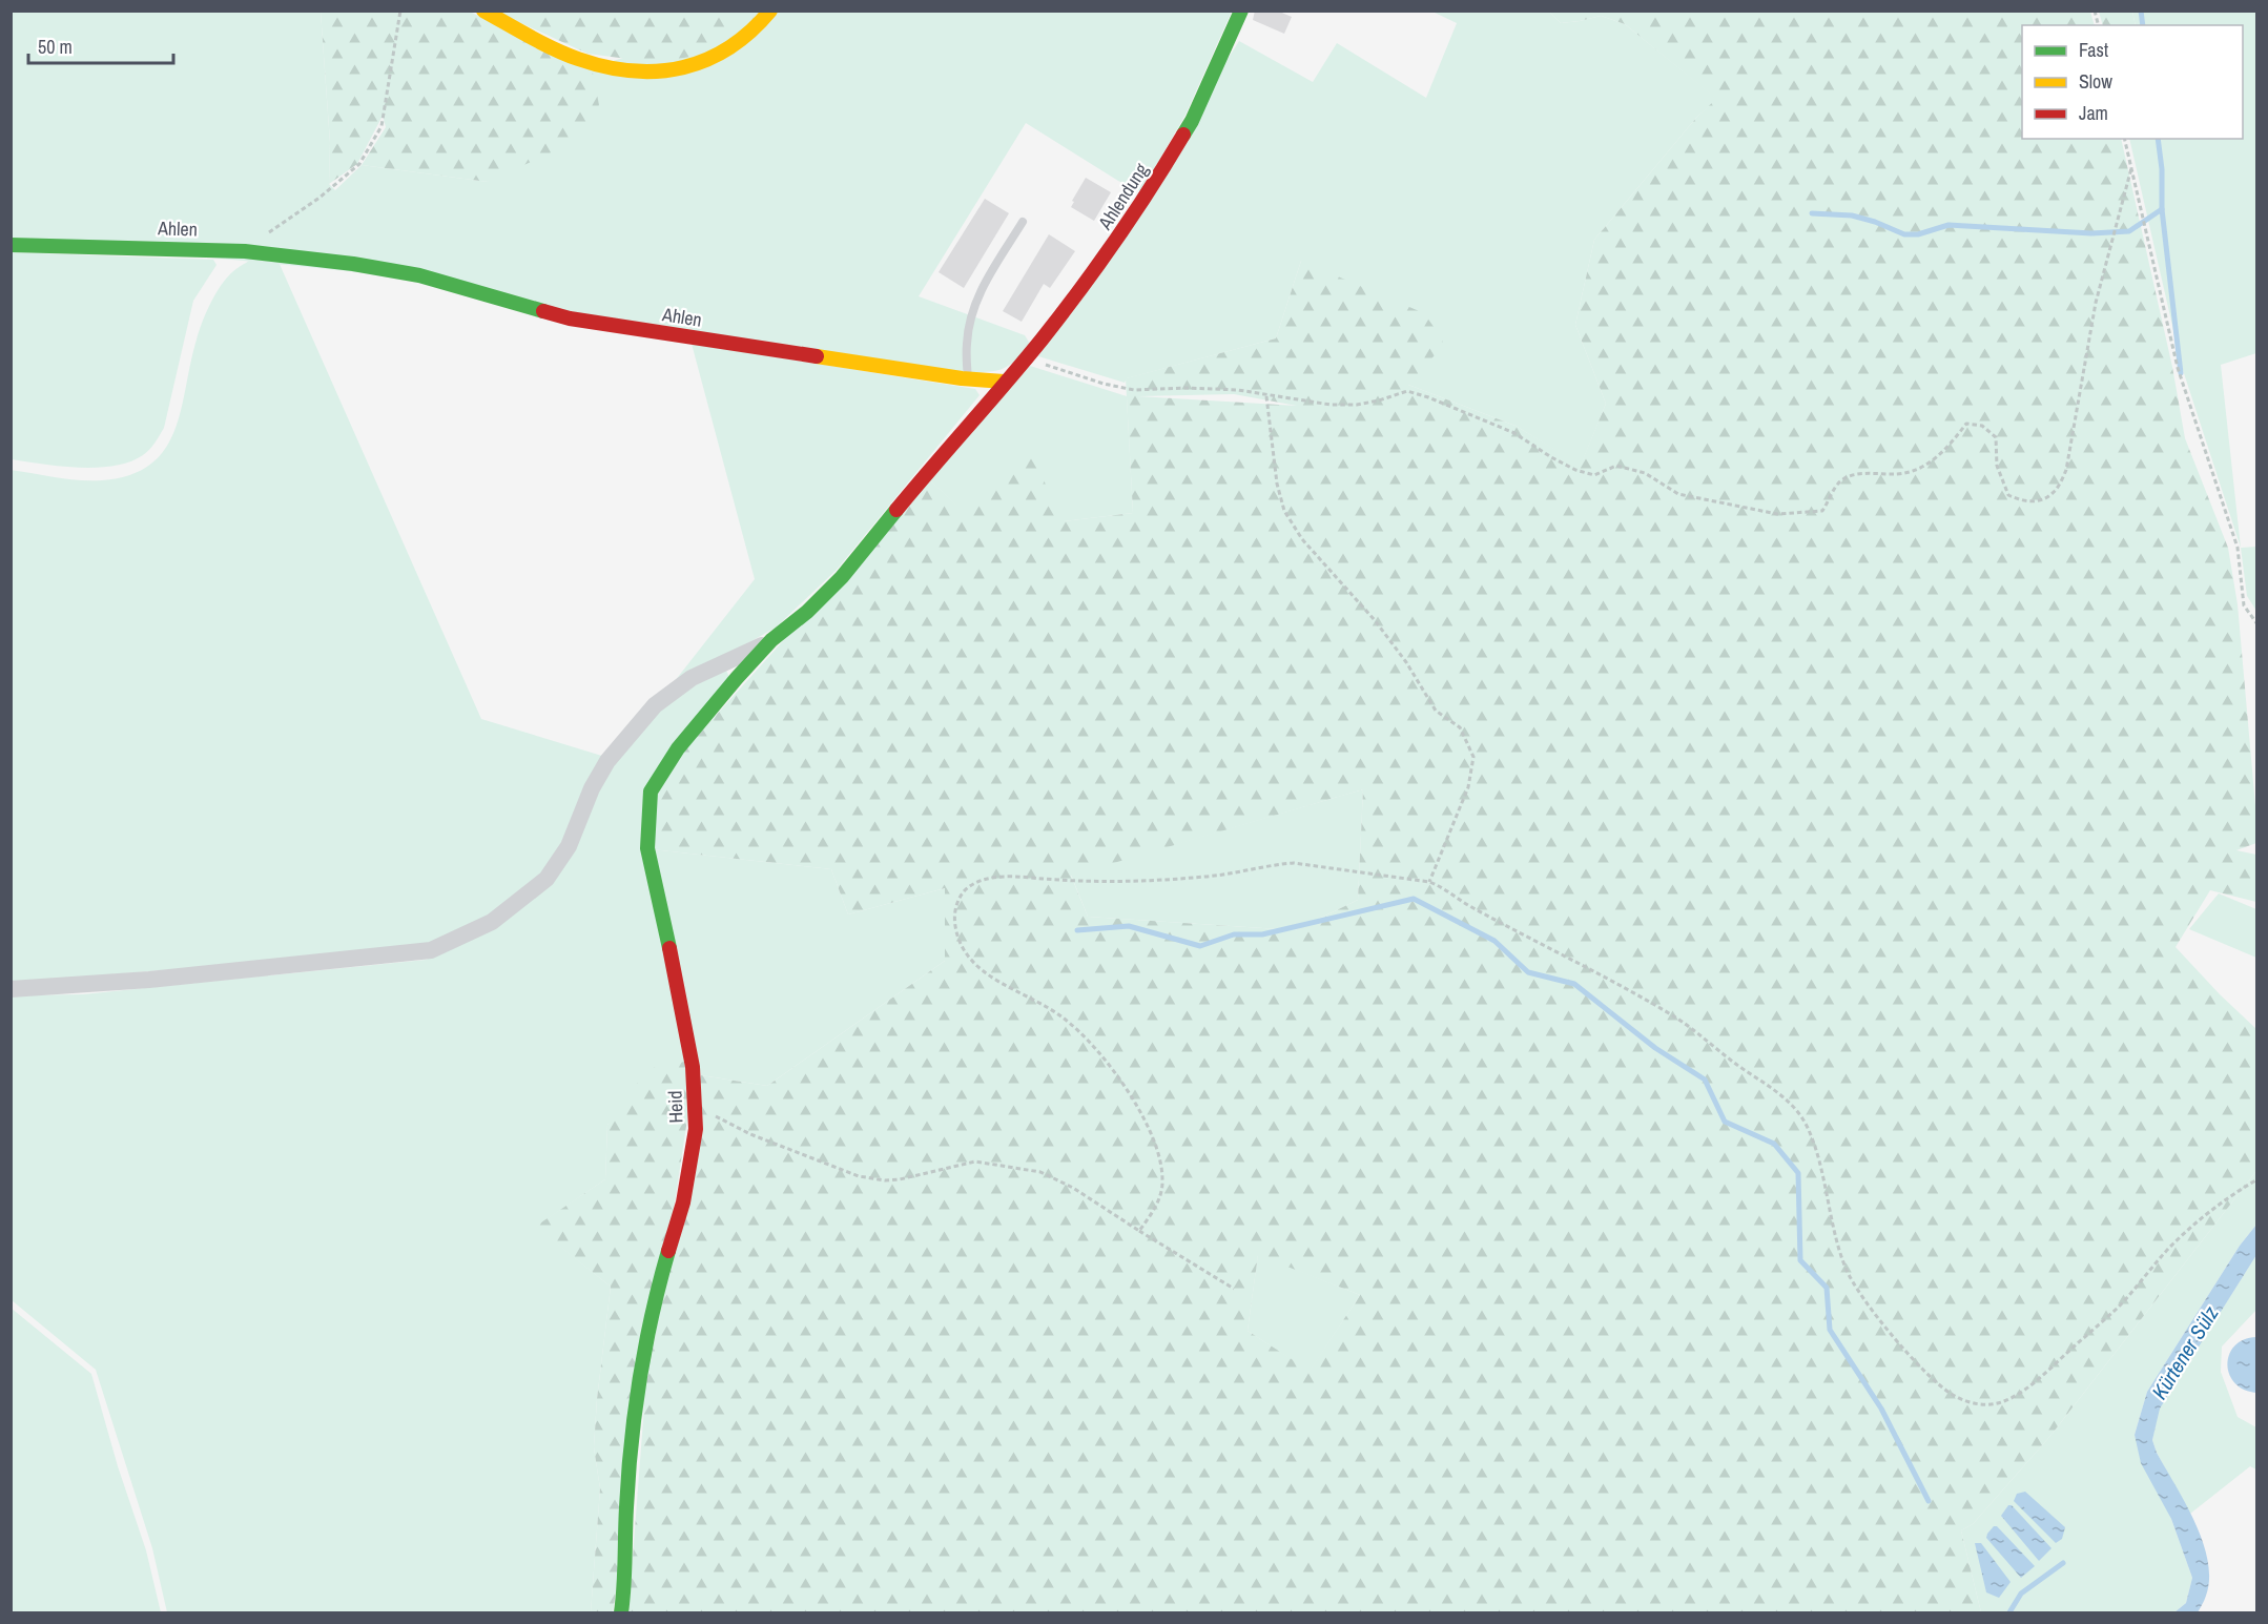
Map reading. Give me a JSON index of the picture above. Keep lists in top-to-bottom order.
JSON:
{
  "streets": {
    "street": ["Ahlendung", "Ahlen", "Heid"]
  },
  "crossings": [
    ["Ahlendung", "Ahlen"]
  ],
  "water": ["Kürtener Sülz"],
  "legend": ["Fast", "Slow", "Jam"],
  "scale_bar": "50 m"
}
